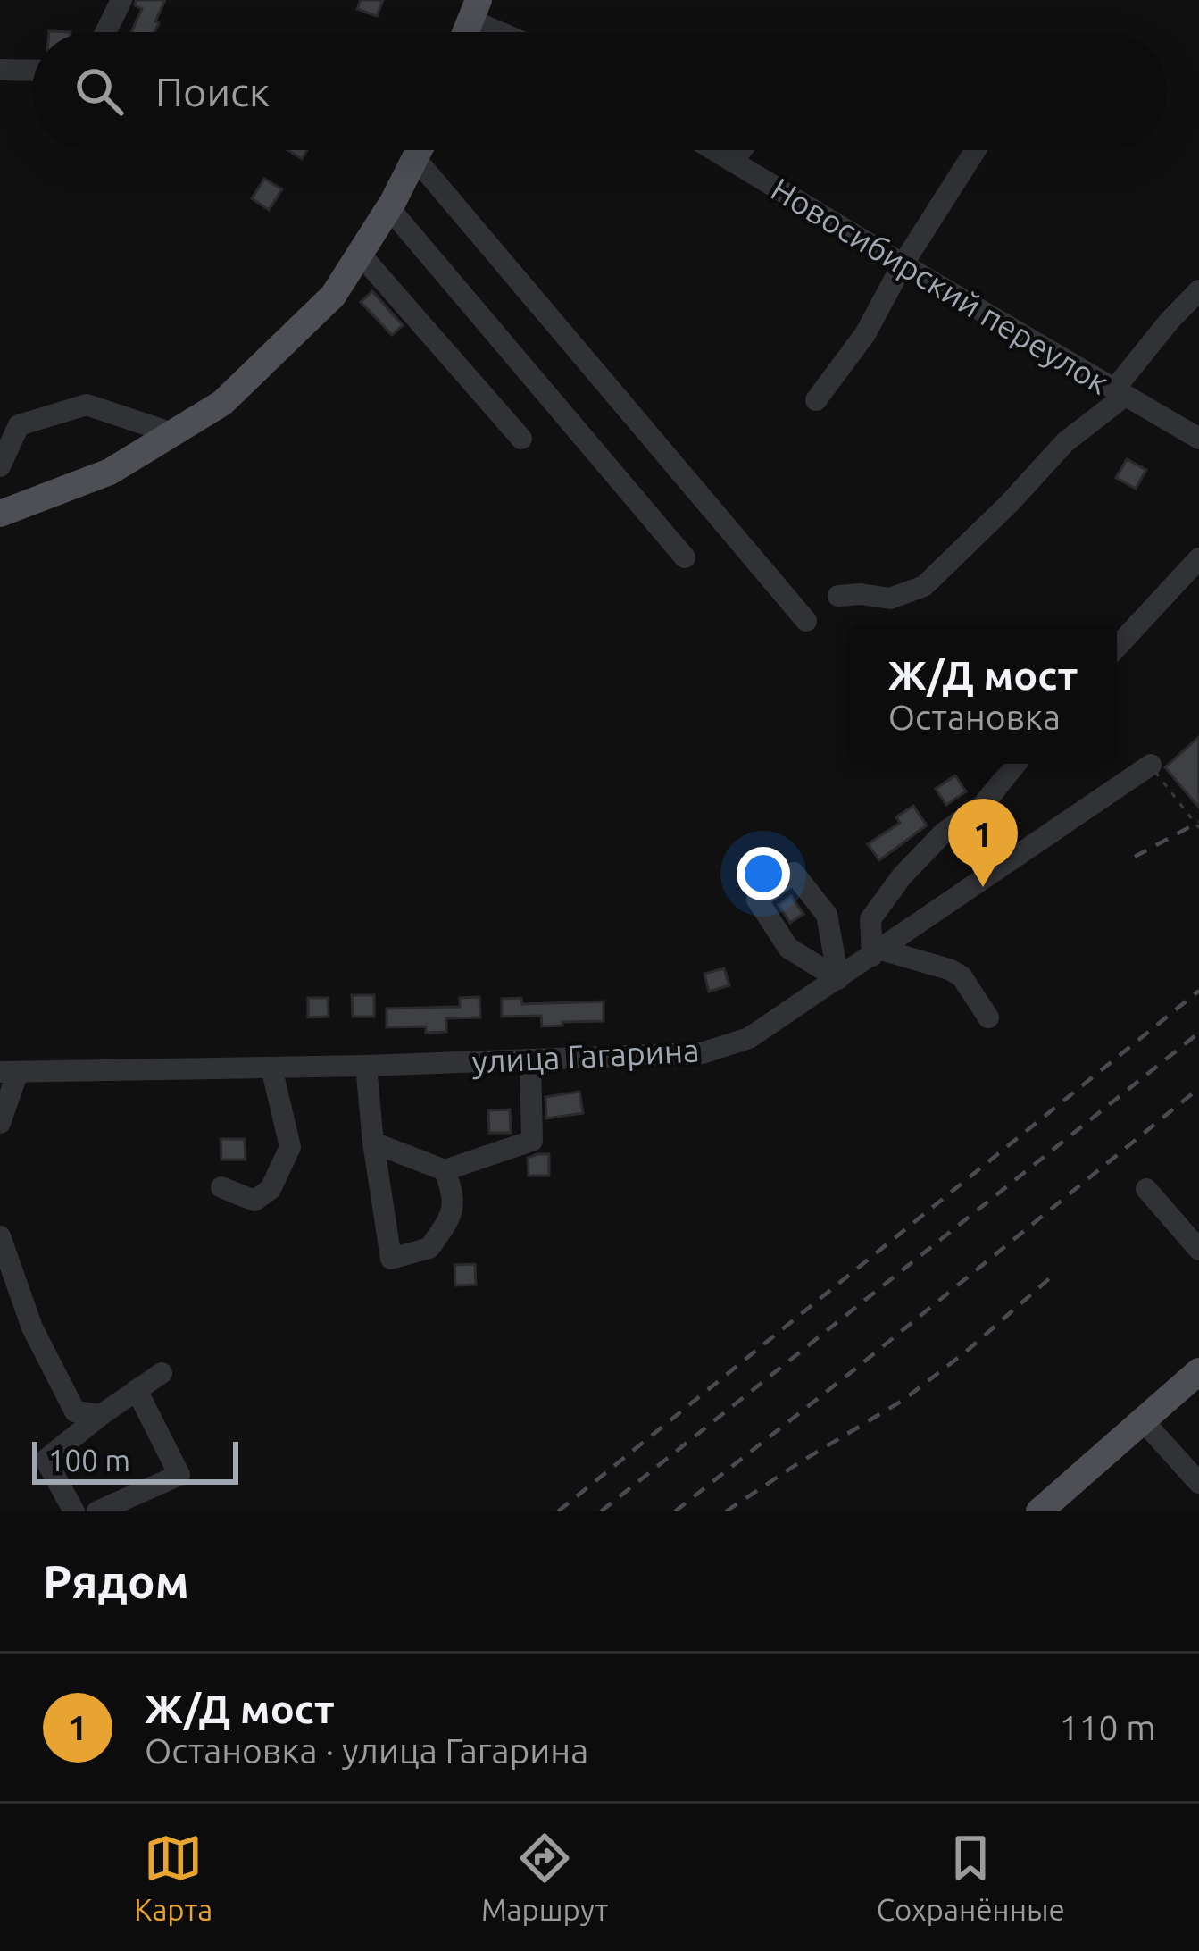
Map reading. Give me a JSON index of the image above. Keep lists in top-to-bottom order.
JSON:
{
  "streets": {
    "street": ["Новосибирский переулок", "улица Гагарина"]
  },
  "scale_bar": "100 m",
  "page": {
    "search": "Поиск",
    "popup": ["Ж/Д мост", "Остановка"],
    "pins": "1",
    "scale": "100 m",
    "heading": "Рядом",
    "list": [
      {
        "mark": "1",
        "name": "Ж/Д мост",
        "note": "Остановка · улица Гагарина",
        "value": "110 m"
      }
    ],
    "nav": ["Карта", "Маршрут", "Сохранённые"]
  }
}
